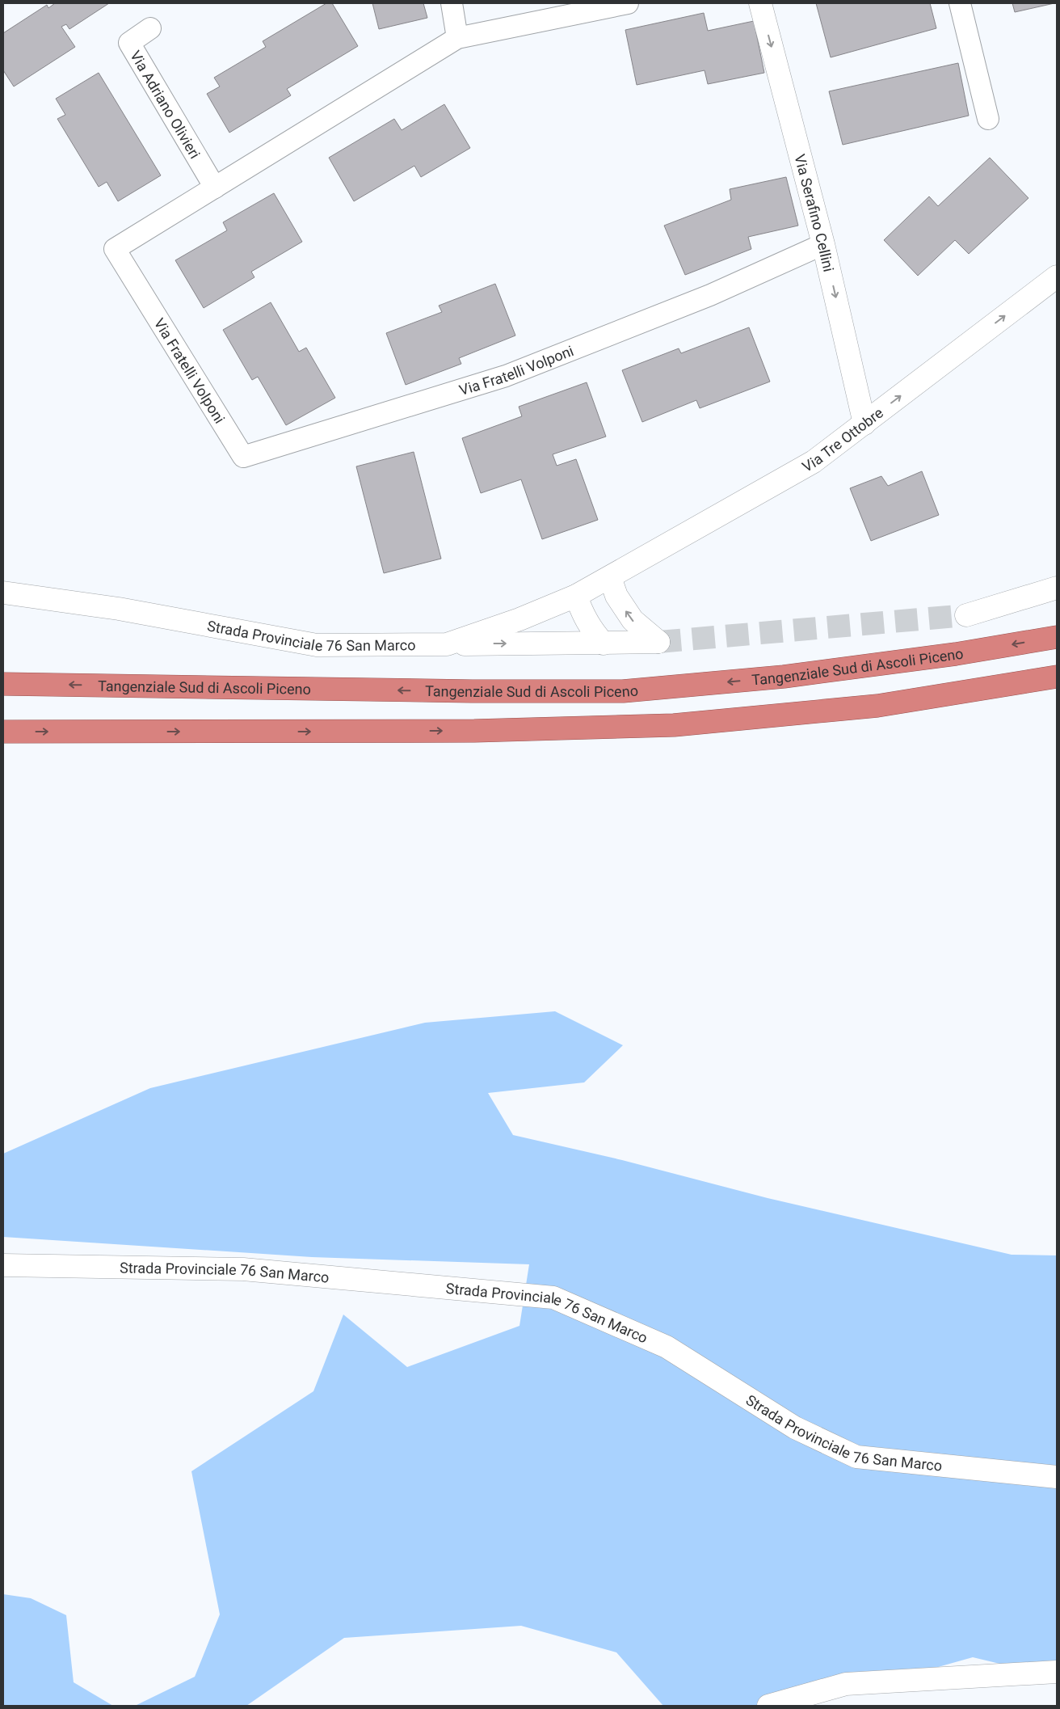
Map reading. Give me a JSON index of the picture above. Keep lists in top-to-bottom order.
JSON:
{
  "streets": {
    "highway": ["Tangenziale Sud di Ascoli Piceno"],
    "street": [
      "Via Adriano Olivieri",
      "Via Serafino Cellini",
      "Via Fratelli Volponi",
      "Via Tre Ottobre",
      "Strada Provinciale 76 San Marco"
    ]
  },
  "crossings": [
    ["Via Adriano Olivieri", "Via Fratelli Volponi"],
    ["Via Serafino Cellini", "Via Fratelli Volponi"],
    ["Via Serafino Cellini", "Via Tre Ottobre"],
    ["Via Tre Ottobre", "Strada Provinciale 76 San Marco"]
  ],
  "one_way": ["Via Serafino Cellini", "Via Tre Ottobre"]
}
